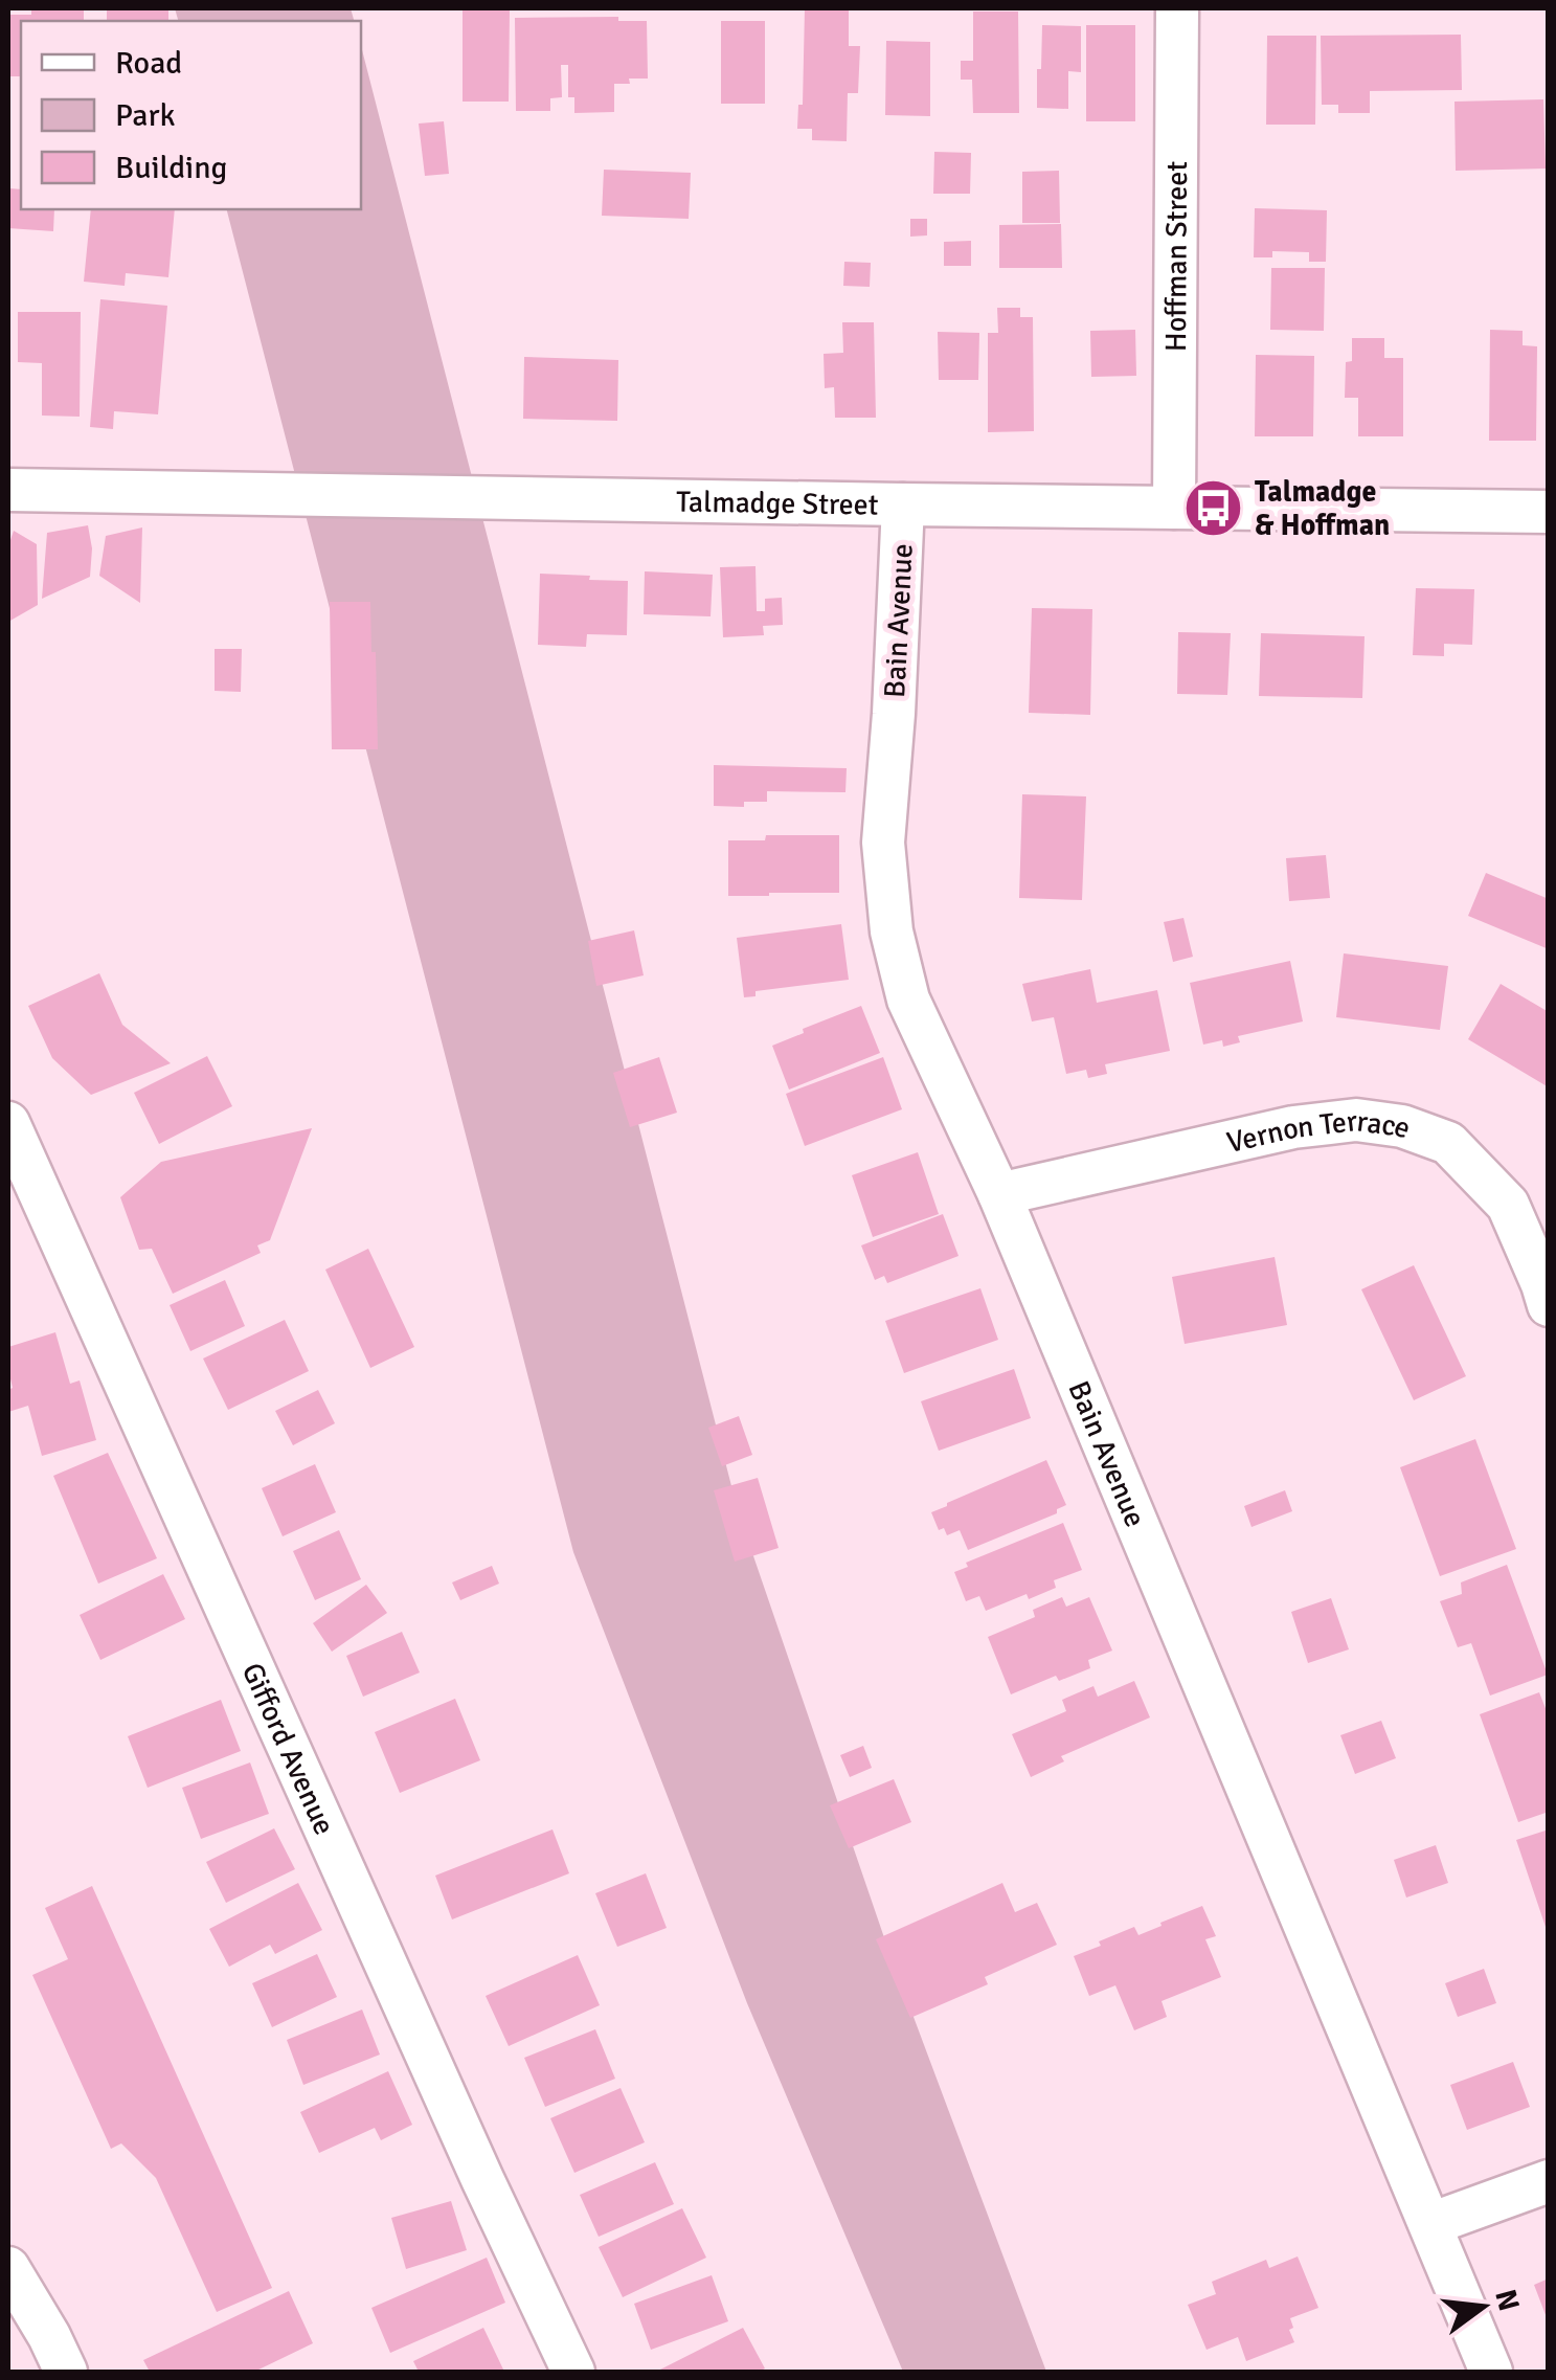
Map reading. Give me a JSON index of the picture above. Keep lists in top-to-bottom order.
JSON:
{
  "streets": {
    "street": [
      "Hoffman Street",
      "Talmadge Street",
      "Bain Avenue",
      "Vernon Terrace",
      "Gifford Avenue"
    ]
  },
  "crossings": [
    ["Hoffman Street", "Talmadge Street"],
    ["Talmadge Street", "Bain Avenue"],
    ["Bain Avenue", "Vernon Terrace"]
  ],
  "places": {
    "bus stop": ["Talmadge & Hoffman"]
  },
  "legend": ["Road", "Park", "Building"],
  "north": "right"
}
